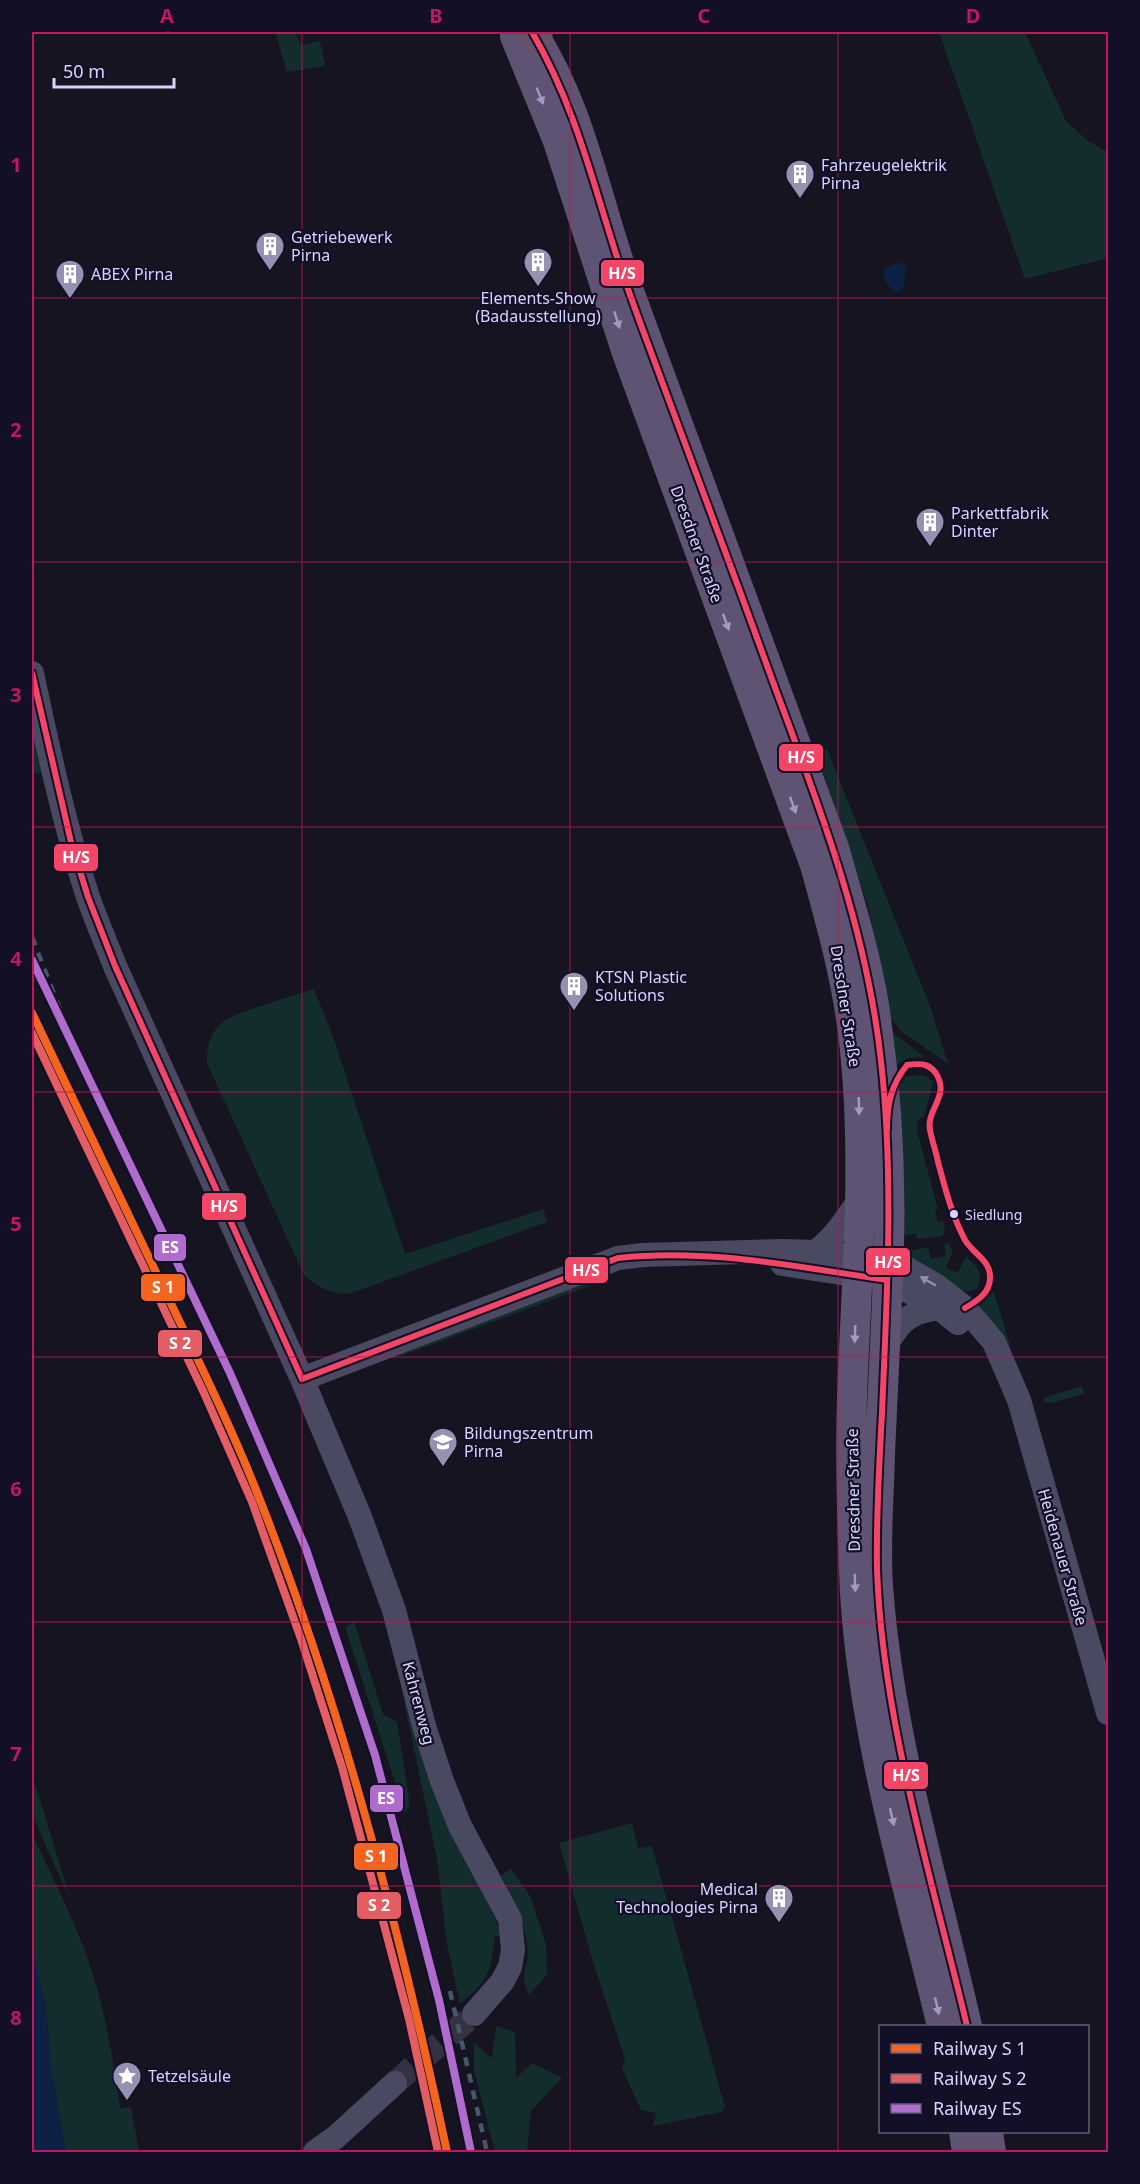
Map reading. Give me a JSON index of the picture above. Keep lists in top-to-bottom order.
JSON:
{
  "streets": {
    "main road": ["Dresdner Straße"],
    "street": ["Heidenauer Straße", "Kahrenweg"]
  },
  "crossings": [
    ["Dresdner Straße", "Heidenauer Straße"]
  ],
  "places": {
    "building": [
      "Fahrzeugelektrik Pirna",
      "Getriebewerk Pirna",
      "Elements-Show (Badausstellung)",
      "ABEX Pirna",
      "Parkettfabrik Dinter",
      "KTSN Plastic Solutions",
      "Medical Technologies Pirna"
    ],
    "other": ["Siedlung"],
    "school or university": ["Bildungszentrum Pirna"],
    "place": ["Tetzelsäule"]
  },
  "lines": ["transit line H/S", "rail line ES"],
  "legend": ["Railway S 1", "Railway S 2", "Railway ES"],
  "scale_bar": "50 m",
  "grid": {
    "columns": [
      "A",
      "B",
      "C",
      "D"
    ],
    "rows": [
      "1",
      "2",
      "3",
      "4",
      "5",
      "6",
      "7",
      "8"
    ]
  }
}
